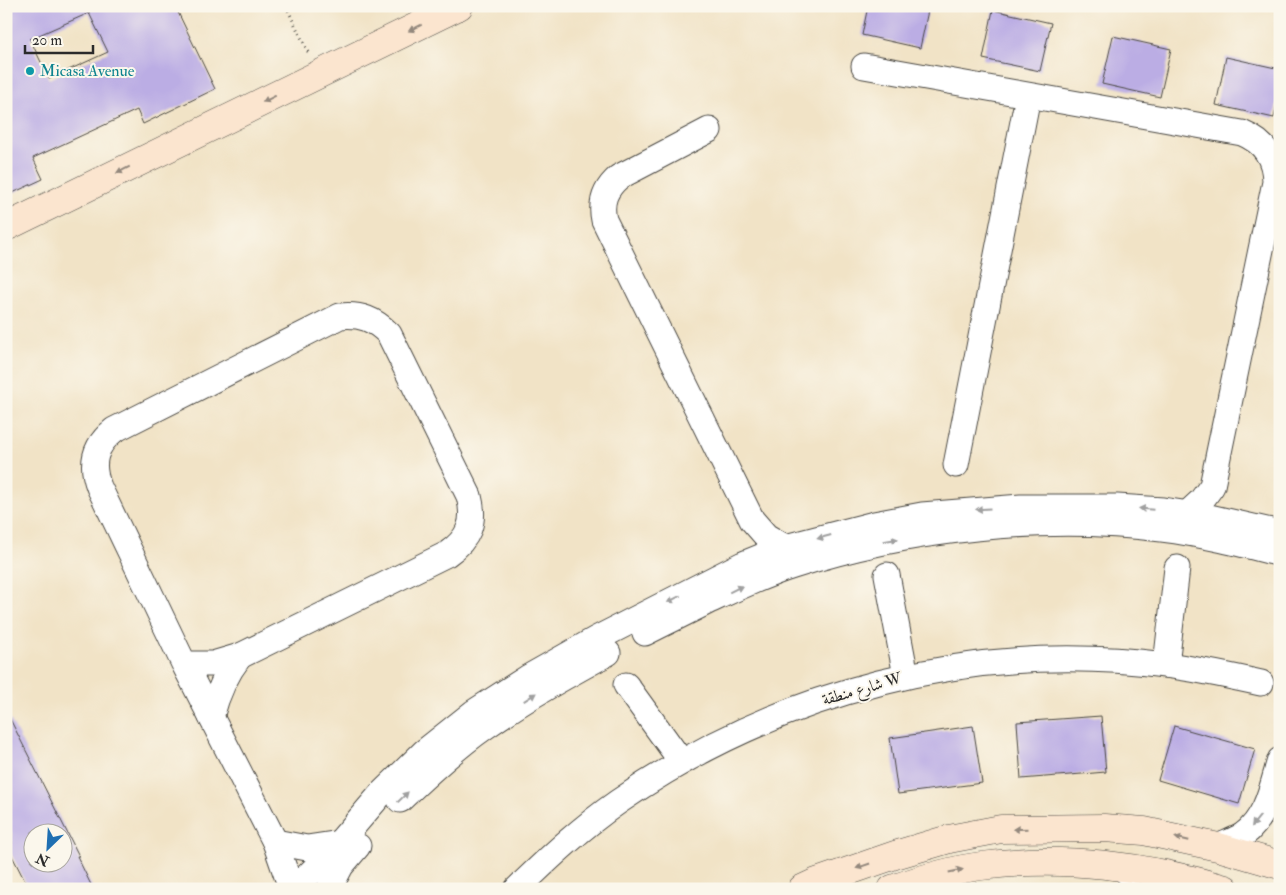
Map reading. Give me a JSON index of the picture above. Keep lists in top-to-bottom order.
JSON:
{
  "streets": {
    "street": ["شارع منطقة W"]
  },
  "places": ["Micasa Avenue"],
  "scale_bar": "20 m",
  "north": "bottom left"
}
